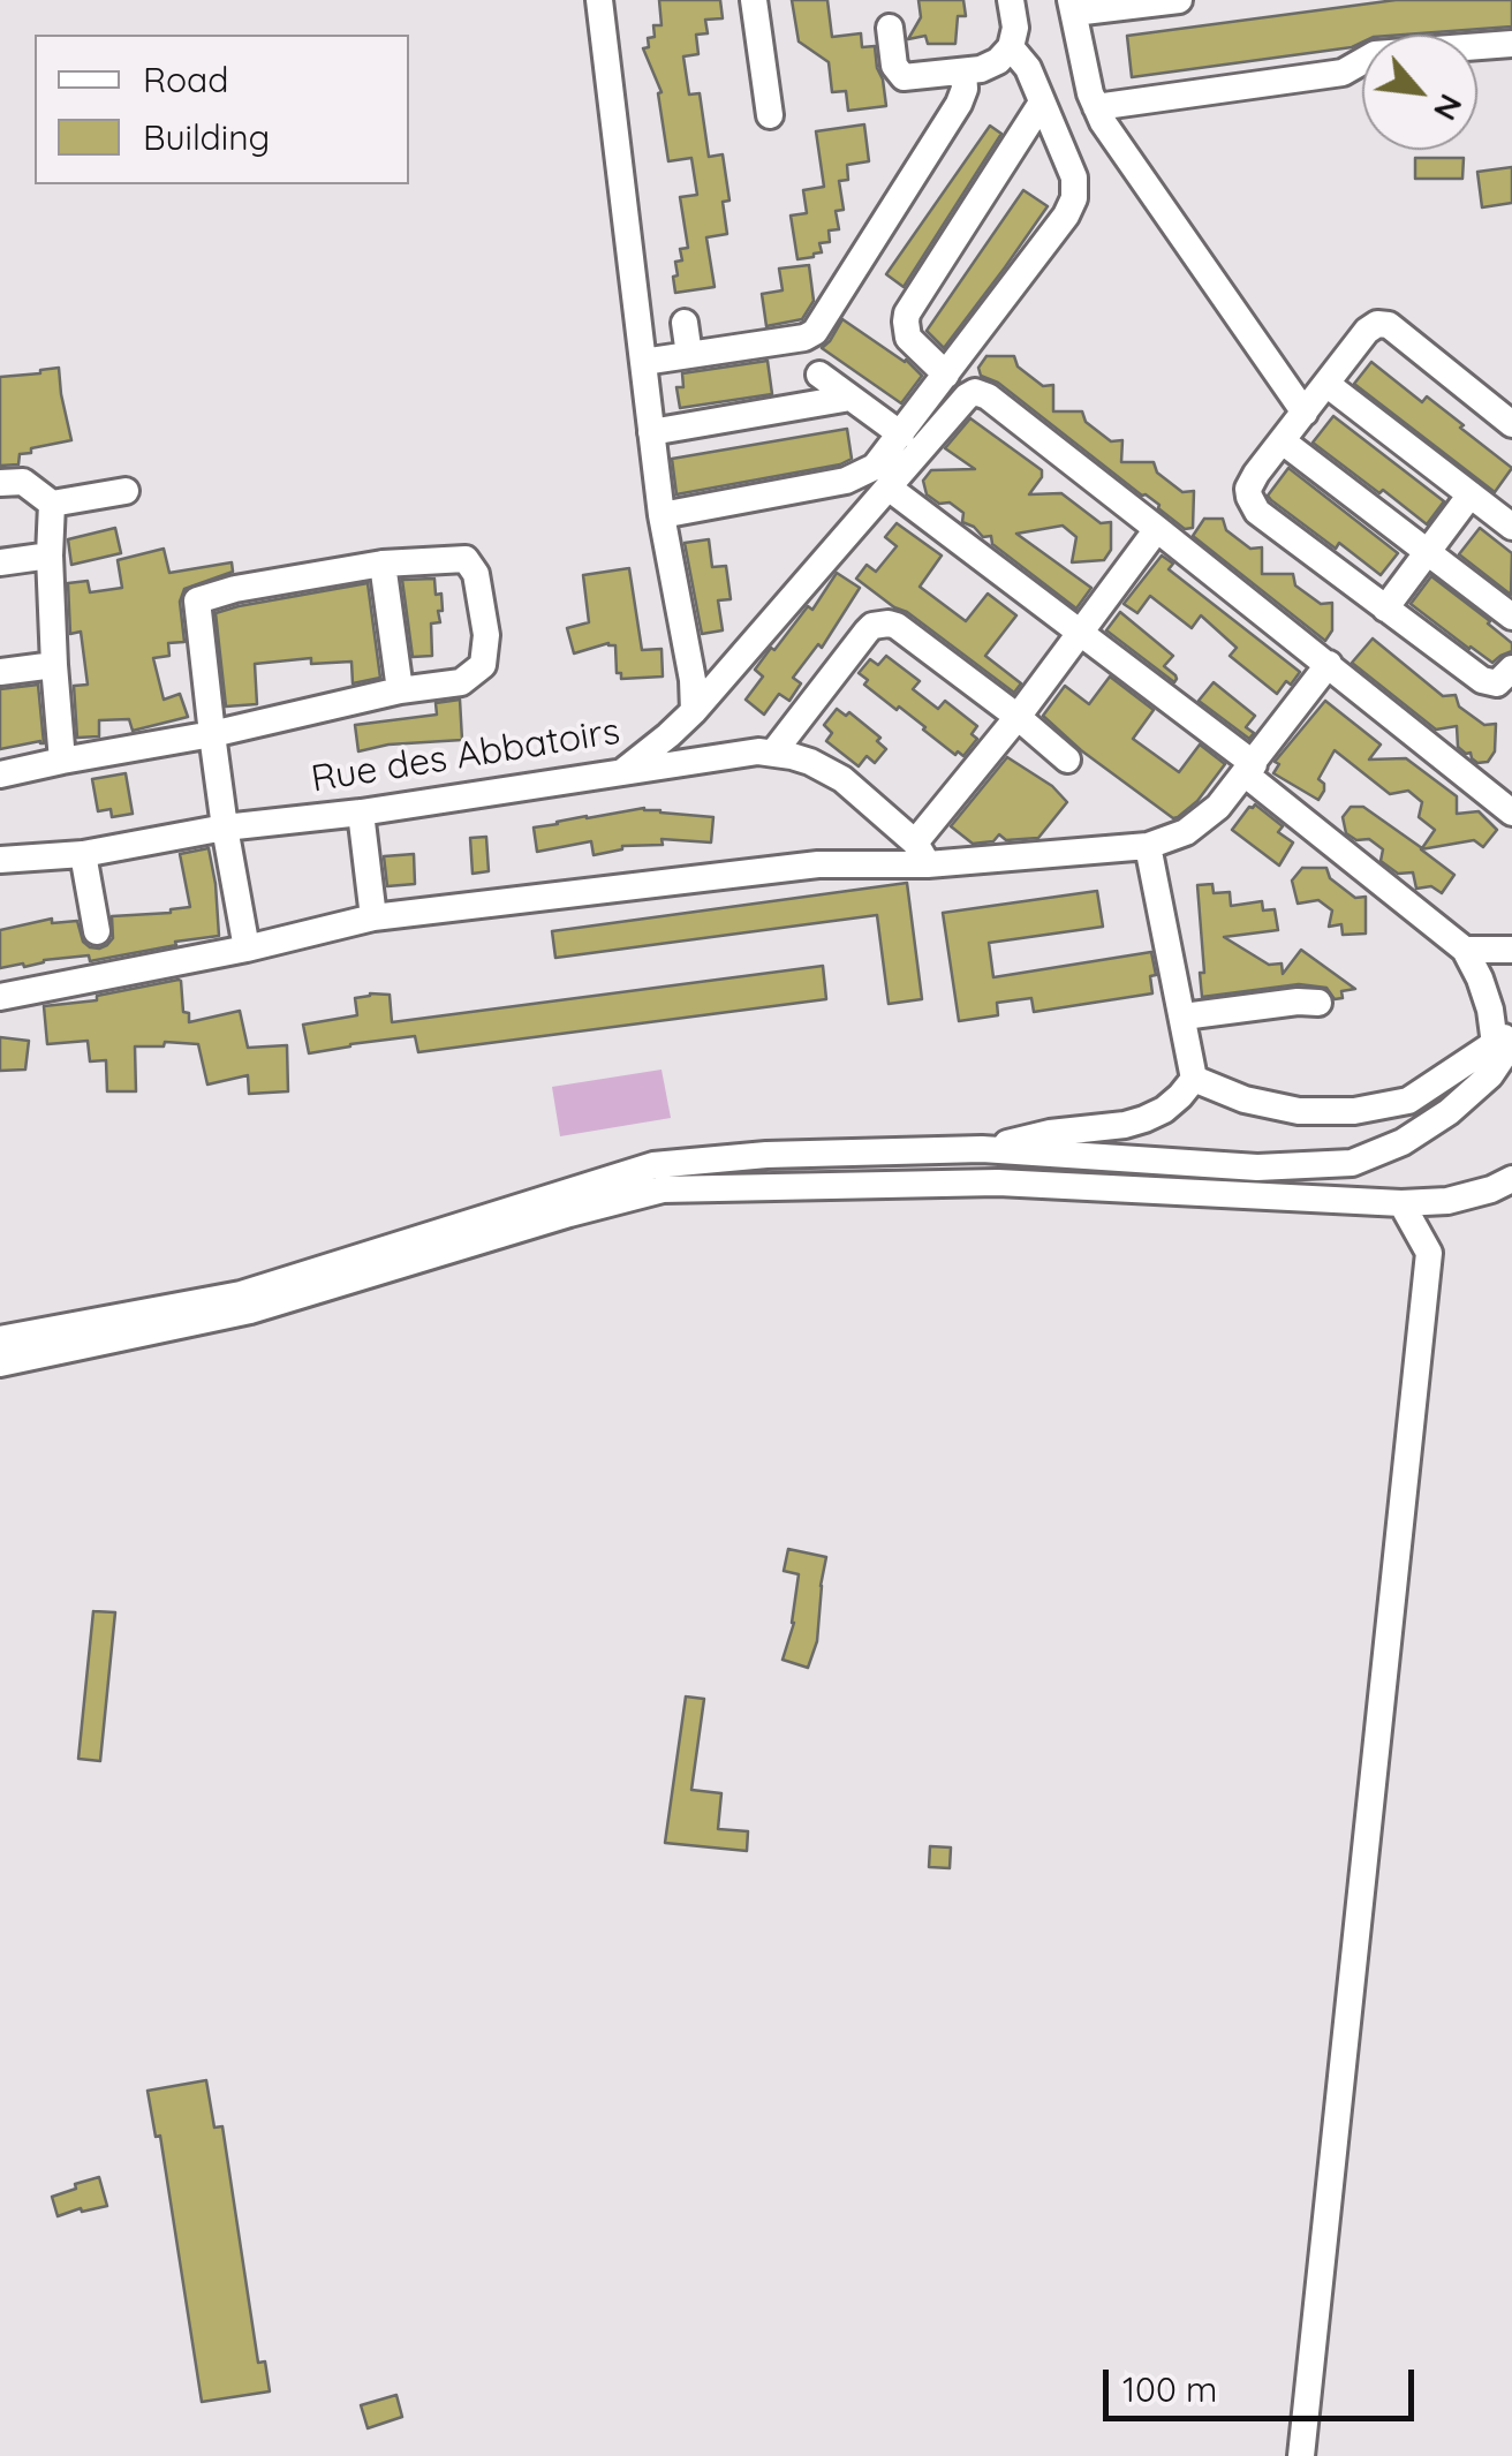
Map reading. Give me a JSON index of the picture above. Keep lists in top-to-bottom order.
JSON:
{
  "streets": {
    "street": ["Rue des Abbatoirs"]
  },
  "legend": ["Road", "Building"],
  "scale_bar": "100 m",
  "north": "bottom right"
}
